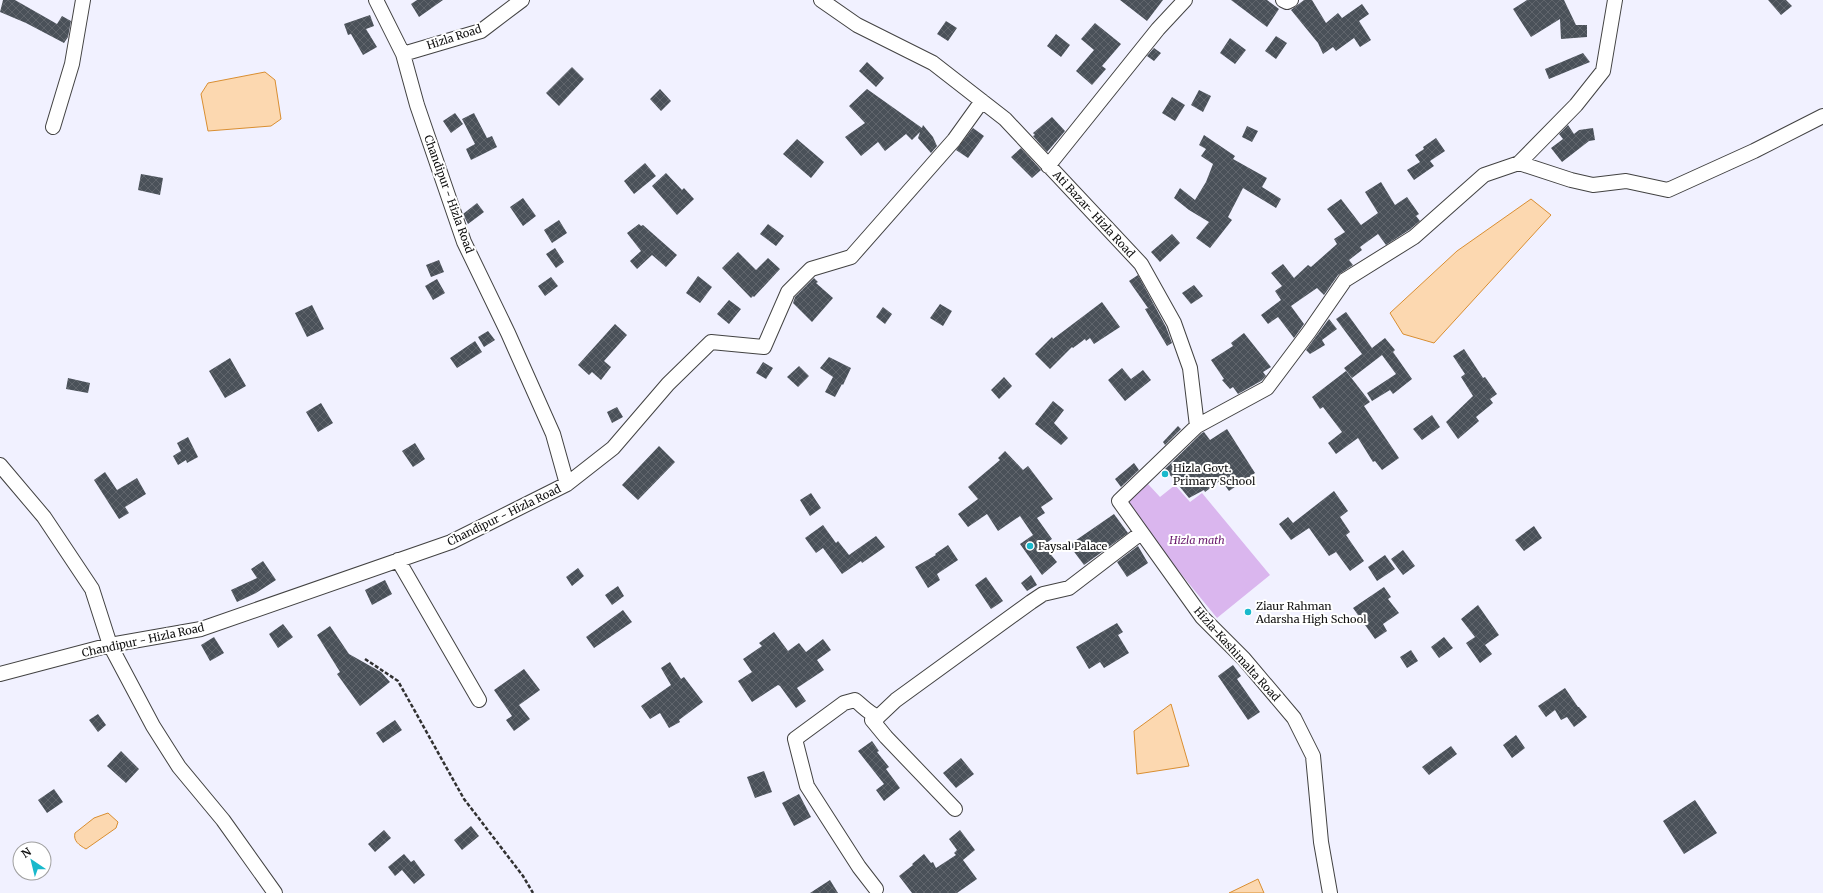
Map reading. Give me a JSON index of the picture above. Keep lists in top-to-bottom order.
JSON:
{
  "streets": {
    "street": [
      "Hizla Road",
      "Chandipur - Hizla Road",
      "Ati Bazar- Hizla Road",
      "Hizla-Kashimalta Road"
    ]
  },
  "crossings": [
    ["Hizla Road", "Chandipur - Hizla Road"],
    ["Ati Bazar- Hizla Road", "Hizla-Kashimalta Road"]
  ],
  "parks": ["Hizla math"],
  "places": ["Hizla Govt. Primary School", "Faysal Palace", "Ziaur Rahman Adarsha High School"],
  "north": "top left"
}
